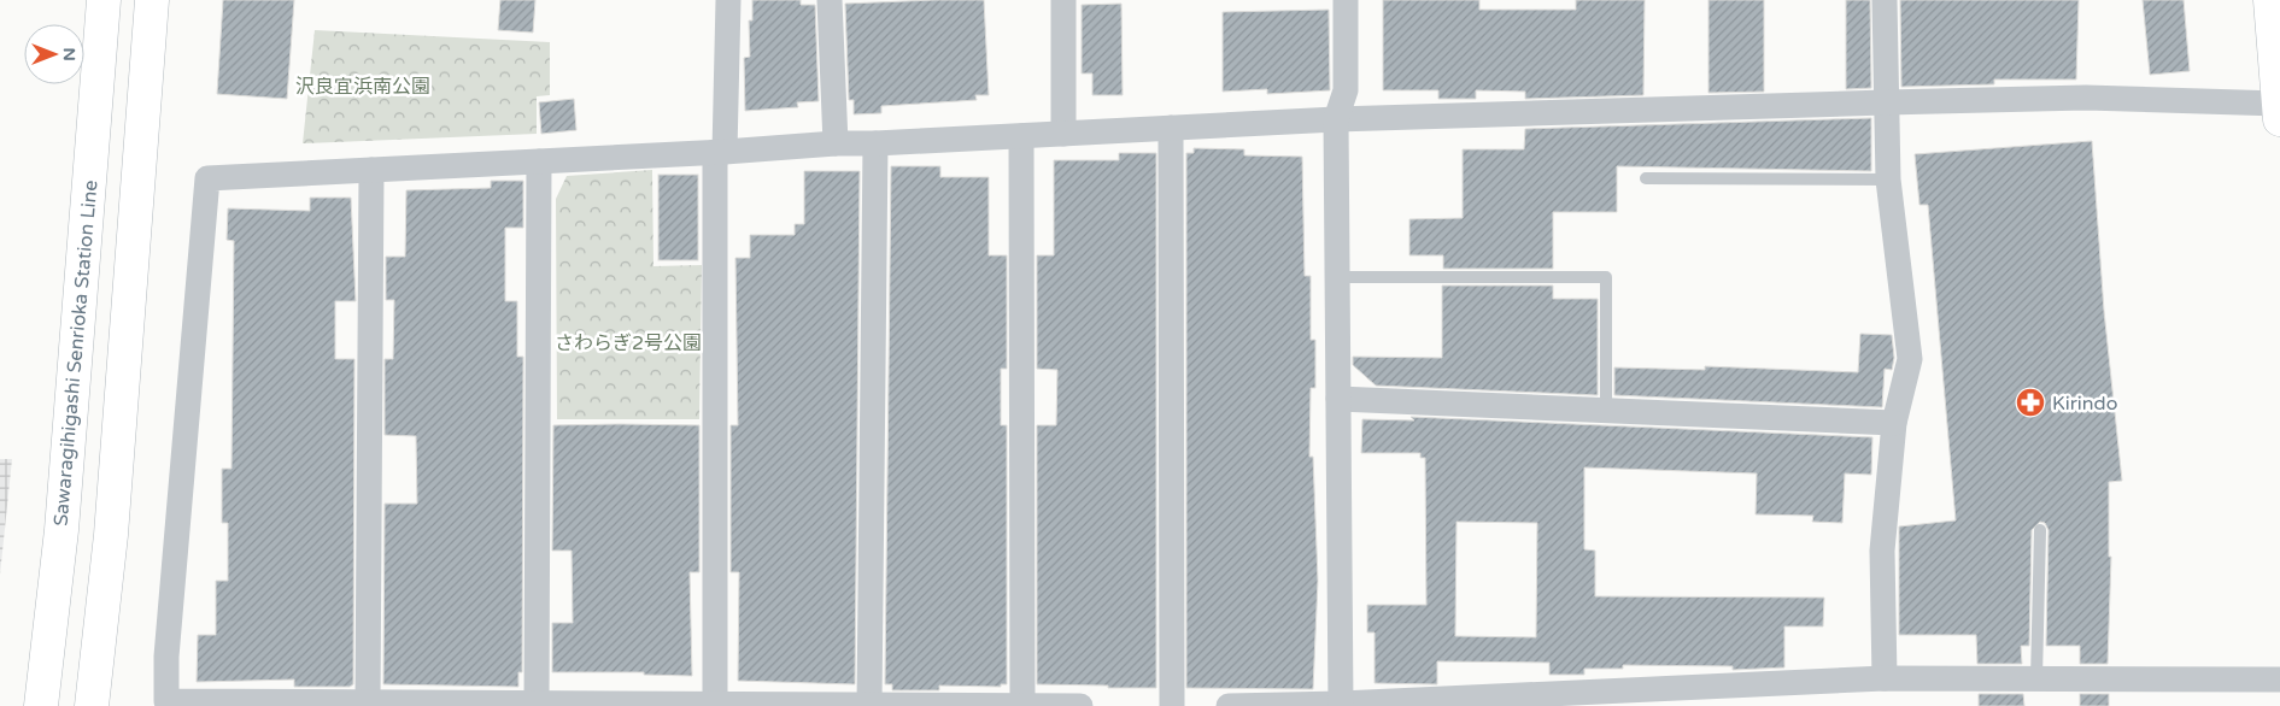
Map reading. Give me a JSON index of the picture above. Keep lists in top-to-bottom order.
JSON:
{
  "streets": {
    "main road": ["Sawaragihigashi Senrioka Station Line"]
  },
  "parks": ["沢良宜浜南公園", "さわらぎ2号公園"],
  "places": {
    "pharmacy": ["Kirindo"]
  },
  "north": "right"
}
